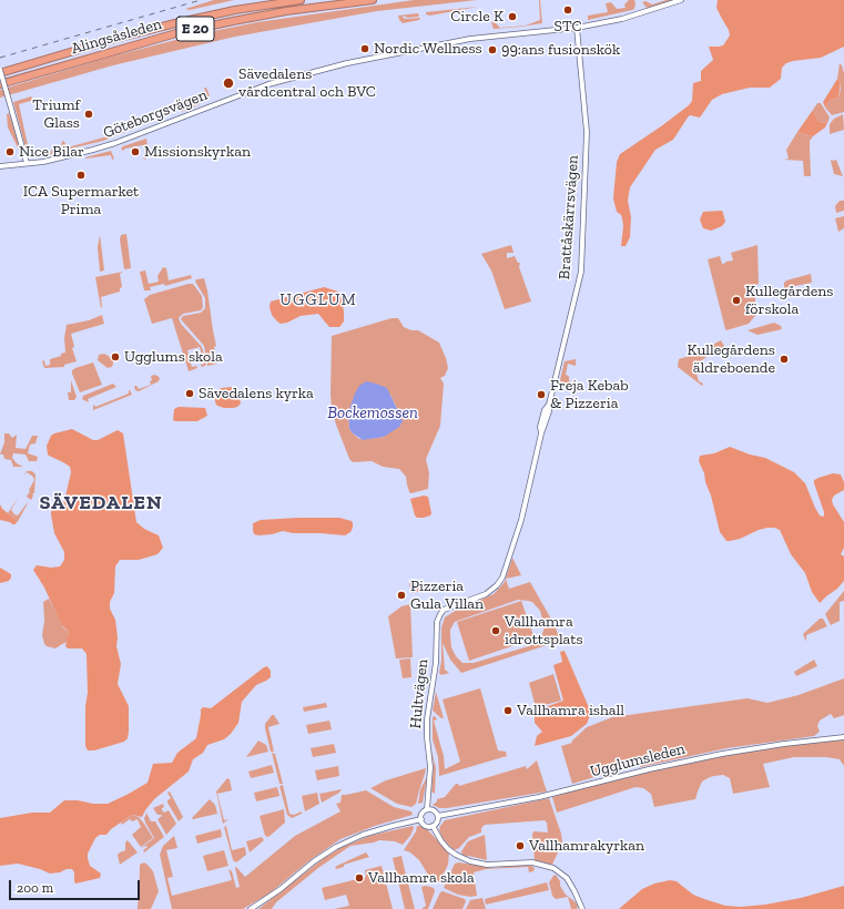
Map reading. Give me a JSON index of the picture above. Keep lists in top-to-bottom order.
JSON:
{
  "streets": {
    "highway": ["E 20", "Alingsåsleden"],
    "street": [
      "Göteborgsvägen",
      "Brattåskärrsvägen",
      "Hultvägen",
      "Ugglumsleden"
    ]
  },
  "crossings": [
    ["Göteborgsvägen", "Brattåskärrsvägen"],
    ["Brattåskärrsvägen", "Hultvägen"],
    ["Hultvägen", "Ugglumsleden"]
  ],
  "districts": ["UGGLUM", "SÄVEDALEN"],
  "water": ["Bockemossen"],
  "places": [
    "STC",
    "Circle K",
    "Nordic Wellness",
    "99:ans fusionskök",
    "Sävedalens vårdcentral och BVC",
    "Triumf Glass",
    "Nice Bilar",
    "Missionskyrkan",
    "ICA Supermarket Prima",
    "Kullegårdens förskola",
    "Ugglums skola",
    "Kullegårdens äldreboende",
    "Sävedalens kyrka",
    "Freja Kebab & Pizzeria",
    "Pizzeria Gula Villan",
    "Vallhamra idrottsplats",
    "Vallhamra ishall",
    "Vallhamrakyrkan",
    "Vallhamra skola"
  ],
  "scale_bar": "200 m"
}
